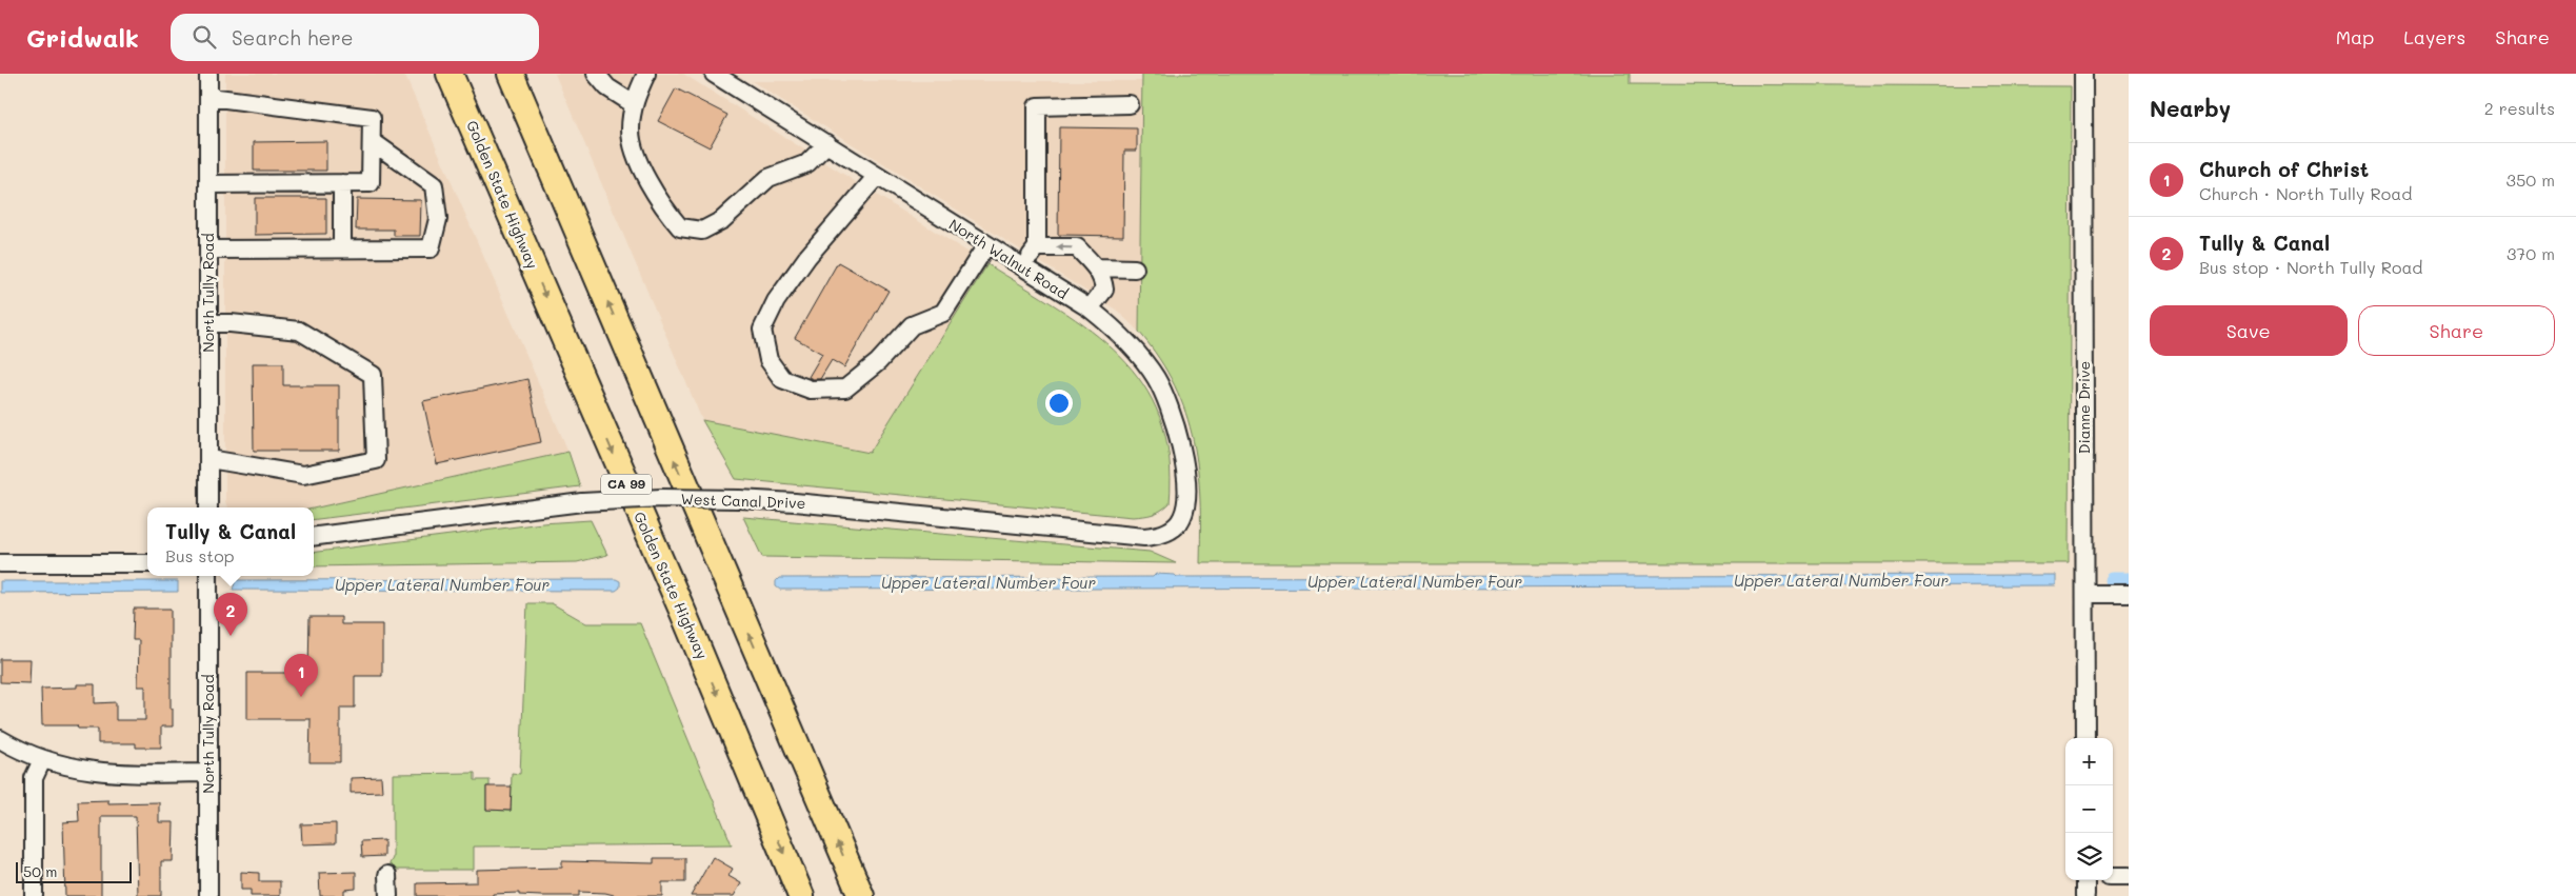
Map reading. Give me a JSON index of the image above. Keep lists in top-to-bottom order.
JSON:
{
  "streets": {
    "highway": ["Golden State Highway", "CA 99"],
    "street": [
      "North Walnut Road",
      "North Tully Road",
      "Dianne Drive",
      "West Canal Drive"
    ]
  },
  "crossings": [
    ["North Walnut Road", "West Canal Drive"]
  ],
  "water": ["Upper Lateral Number Four"],
  "scale_bar": "50 m",
  "page": {
    "header": "Gridwalk",
    "search": "Search here",
    "nav": ["Map", "Layers", "Share"],
    "heading": ["Nearby", "2 results"],
    "list": [
      {
        "mark": "1",
        "name": "Church of Christ",
        "note": "Church · North Tully Road",
        "value": "350 m"
      },
      {
        "mark": "2",
        "name": "Tully & Canal",
        "note": "Bus stop · North Tully Road",
        "value": "370 m"
      }
    ],
    "buttons": ["Save", "Share"],
    "popup": ["Tully & Canal", "Bus stop"],
    "pins": ["2", "1"],
    "map_buttons": ["+", "−"],
    "scale": "50 m"
  }
}
